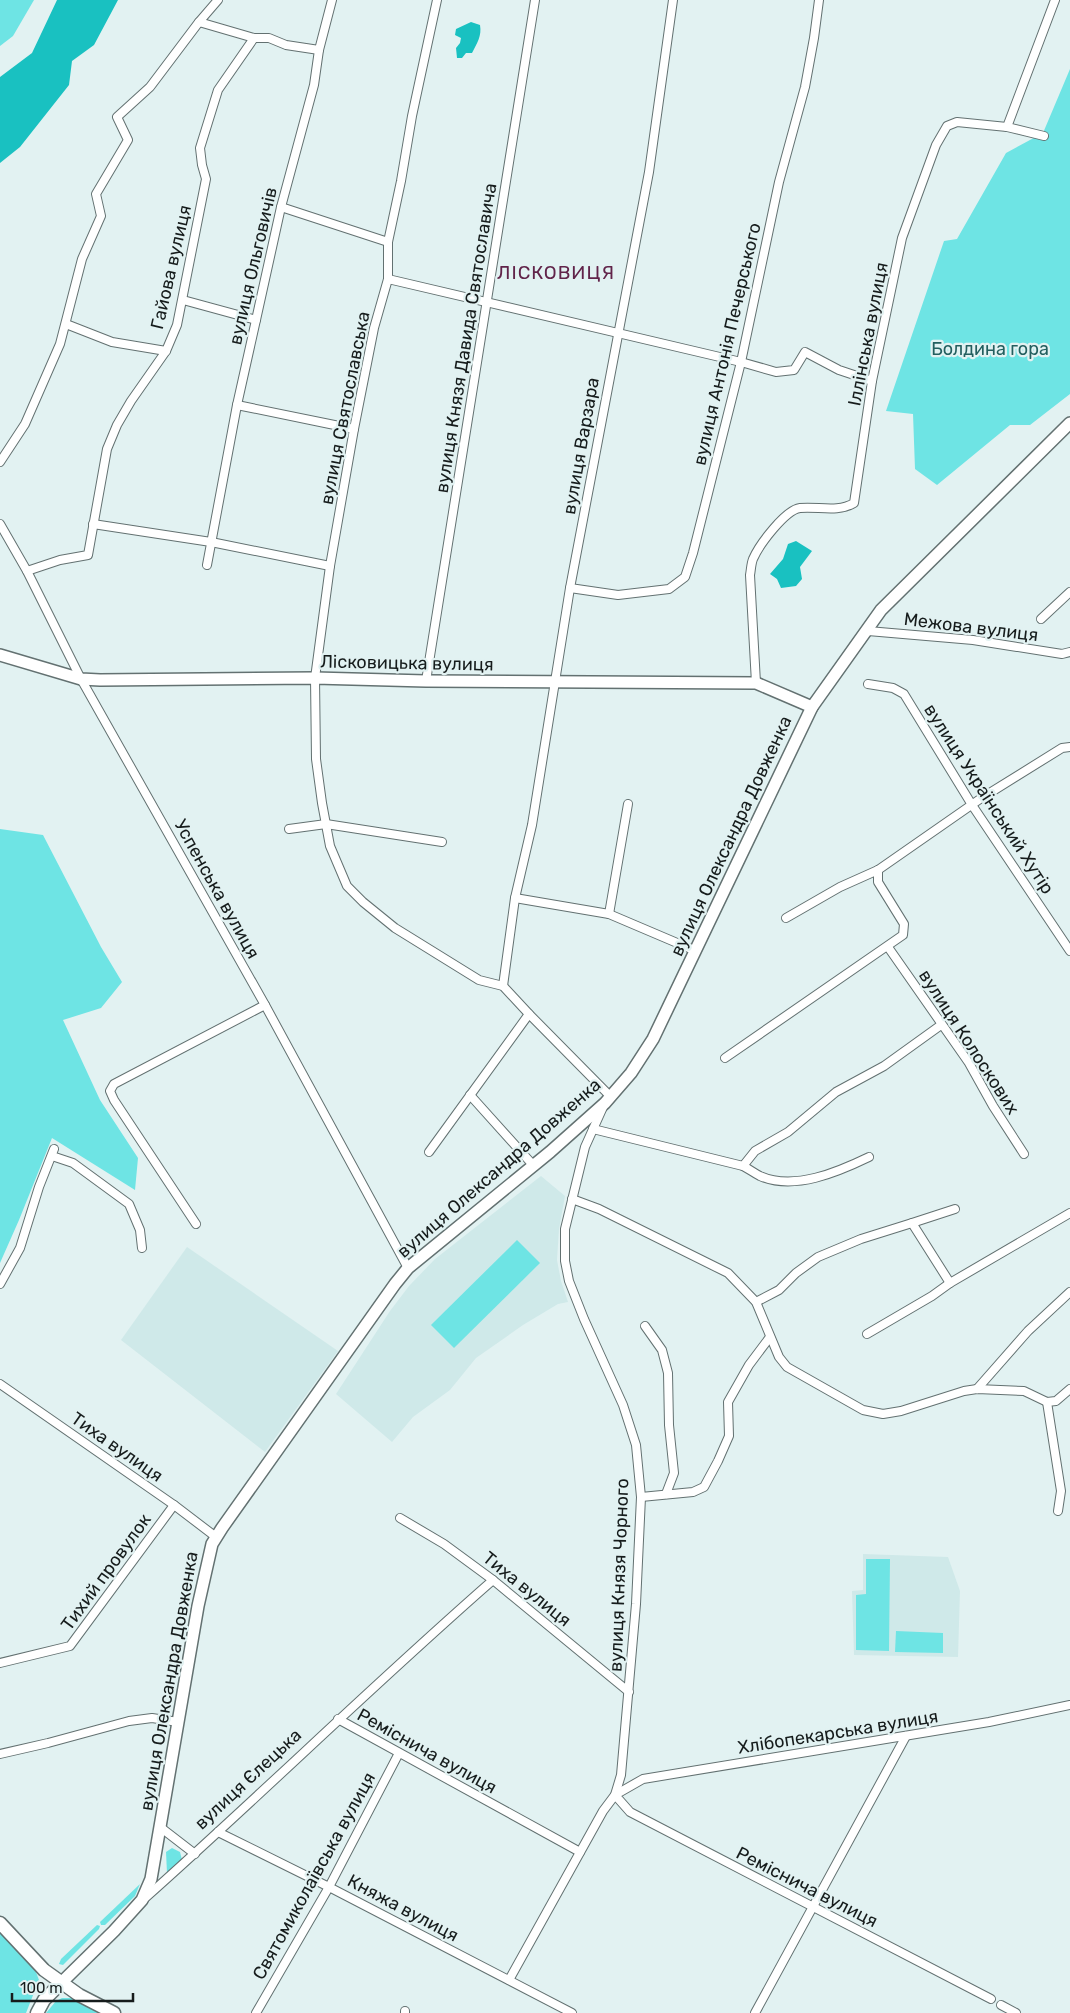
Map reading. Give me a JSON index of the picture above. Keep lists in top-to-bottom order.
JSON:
{
  "streets": {
    "main road": ["Лісковицька вулиця", "вулиця Олександра Довженка", "вулиця Єлецька"],
    "street": [
      "вулиця Ольговичів",
      "Гайова вулиця",
      "Іллінська вулиця",
      "вулиця Князя Давида Святославича",
      "вулиця Антонія Печерського",
      "вулиця Святославська",
      "вулиця Варзара",
      "Межова вулиця",
      "вулиця Український Хутір",
      "Успенська вулиця",
      "вулиця Колоскових",
      "Тиха вулиця",
      "Тихий провулок",
      "вулиця Князя Чорного",
      "Хлібопекарська вулиця",
      "Реміснича вулиця",
      "Святомиколаївська вулиця",
      "Княжа вулиця"
    ]
  },
  "crossings": [
    ["Гайова вулиця", "Успенська вулиця"],
    ["Іллінська вулиця", "Лісковицька вулиця"],
    ["вулиця Князя Давида Святославича", "Лісковицька вулиця"],
    ["вулиця Антонія Печерського", "вулиця Варзара"],
    ["вулиця Святославська", "вулиця Варзара"],
    ["вулиця Святославська", "Лісковицька вулиця"],
    ["вулиця Варзара", "Лісковицька вулиця"],
    ["Межова вулиця", "вулиця Олександра Довженка"],
    ["Лісковицька вулиця", "вулиця Олександра Довженка"],
    ["Лісковицька вулиця", "Успенська вулиця"],
    ["вулиця Олександра Довженка", "Успенська вулиця"],
    ["вулиця Олександра Довженка", "Тиха вулиця"],
    ["вулиця Олександра Довженка", "вулиця Князя Чорного"],
    ["вулиця Олександра Довженка", "вулиця Єлецька"],
    ["Тиха вулиця", "Тихий провулок"],
    ["Тиха вулиця", "вулиця Князя Чорного"],
    ["Тиха вулиця", "вулиця Єлецька"],
    ["вулиця Князя Чорного", "Хлібопекарська вулиця"],
    ["вулиця Князя Чорного", "Реміснича вулиця"],
    ["вулиця Князя Чорного", "Княжа вулиця"],
    ["Хлібопекарська вулиця", "Реміснича вулиця"],
    ["Реміснича вулиця", "вулиця Єлецька"],
    ["Реміснича вулиця", "Святомиколаївська вулиця"],
    ["вулиця Єлецька", "Княжа вулиця"],
    ["Святомиколаївська вулиця", "Княжа вулиця"]
  ],
  "districts": ["ЛІСКОВИЦЯ"],
  "parks": ["Болдина гора"],
  "scale_bar": "100 m"
}
